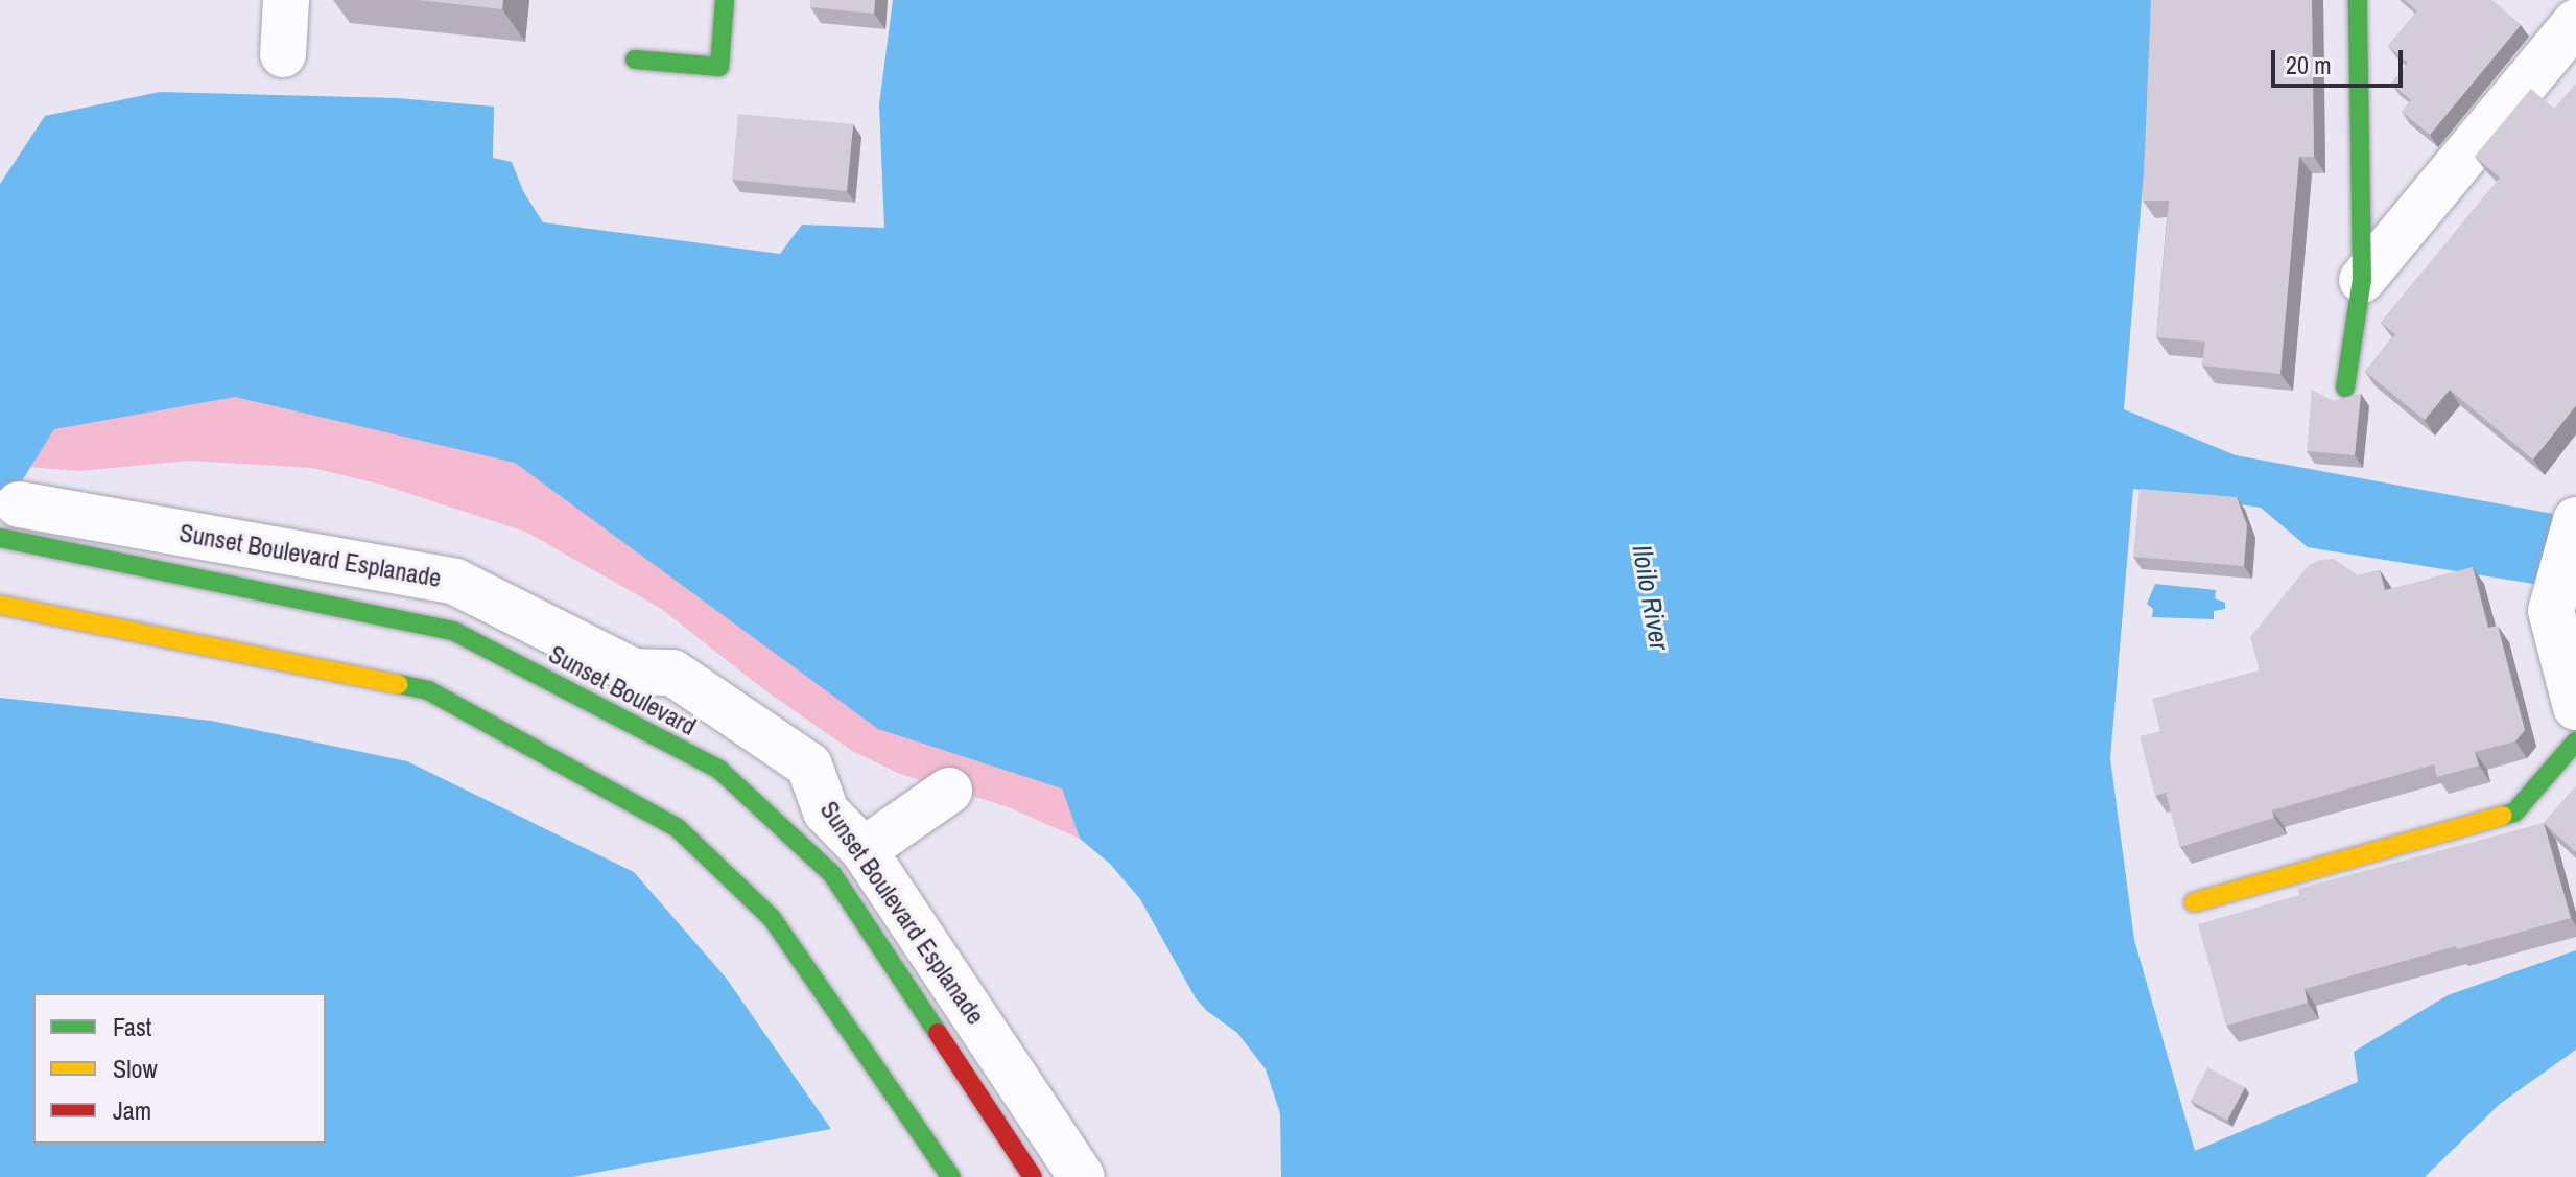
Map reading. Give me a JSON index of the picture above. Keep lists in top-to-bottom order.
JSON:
{
  "streets": {
    "main road": ["Sunset Boulevard"],
    "street": ["Sunset Boulevard Esplanade"]
  },
  "crossings": [
    ["Sunset Boulevard Esplanade", "Sunset Boulevard"]
  ],
  "water": ["Iloilo River"],
  "legend": ["Fast", "Slow", "Jam"],
  "scale_bar": "20 m"
}
